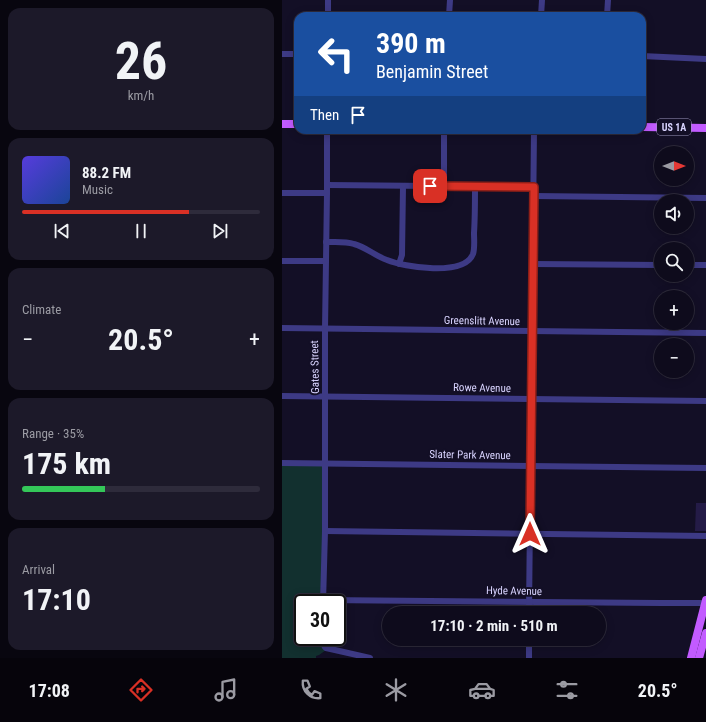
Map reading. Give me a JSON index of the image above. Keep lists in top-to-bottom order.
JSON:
{
  "streets": {
    "main road": ["US 1A"],
    "street": [
      "Greenslitt Avenue",
      "Gates Street",
      "Rowe Avenue",
      "Slater Park Avenue",
      "Hyde Avenue"
    ]
  },
  "crossings": [
    ["Greenslitt Avenue", "Gates Street"],
    ["Gates Street", "Rowe Avenue"],
    ["Gates Street", "Slater Park Avenue"]
  ],
  "north": "right",
  "page": {
    "tile": [
      ["26", "km/h"],
      "Climate",
      ["Range · 35%", "175 km"],
      ["Arrival", "17:10"]
    ],
    "turn": ["390 m", "Benjamin Street"],
    "then": "Then",
    "map_buttons": ["+", "−"],
    "song": ["88.2 FM", "Music"],
    "heat": ["−", "20.5°", "+"],
    "limit": "30",
    "trip": "17:10 · 2 min · 510 m",
    "tabs": ["17:08", "20.5°"]
  }
}
